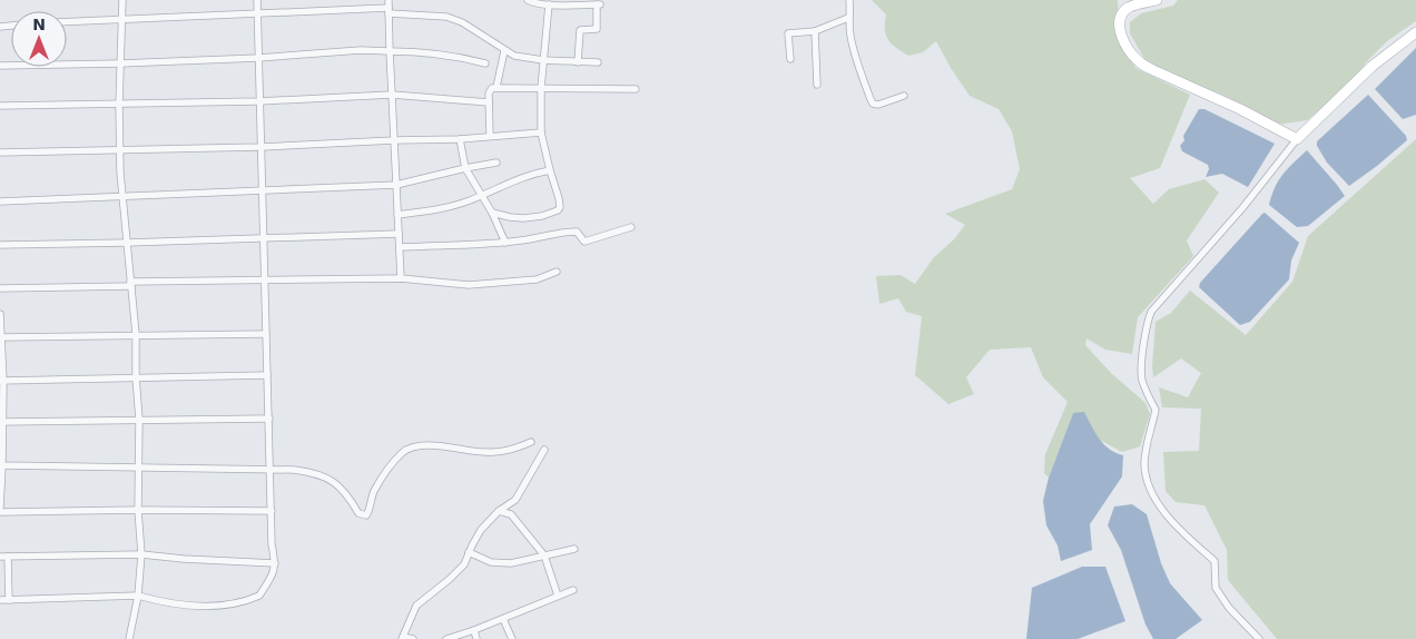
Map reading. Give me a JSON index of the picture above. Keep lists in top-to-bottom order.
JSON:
{
  "north": "top"
}
